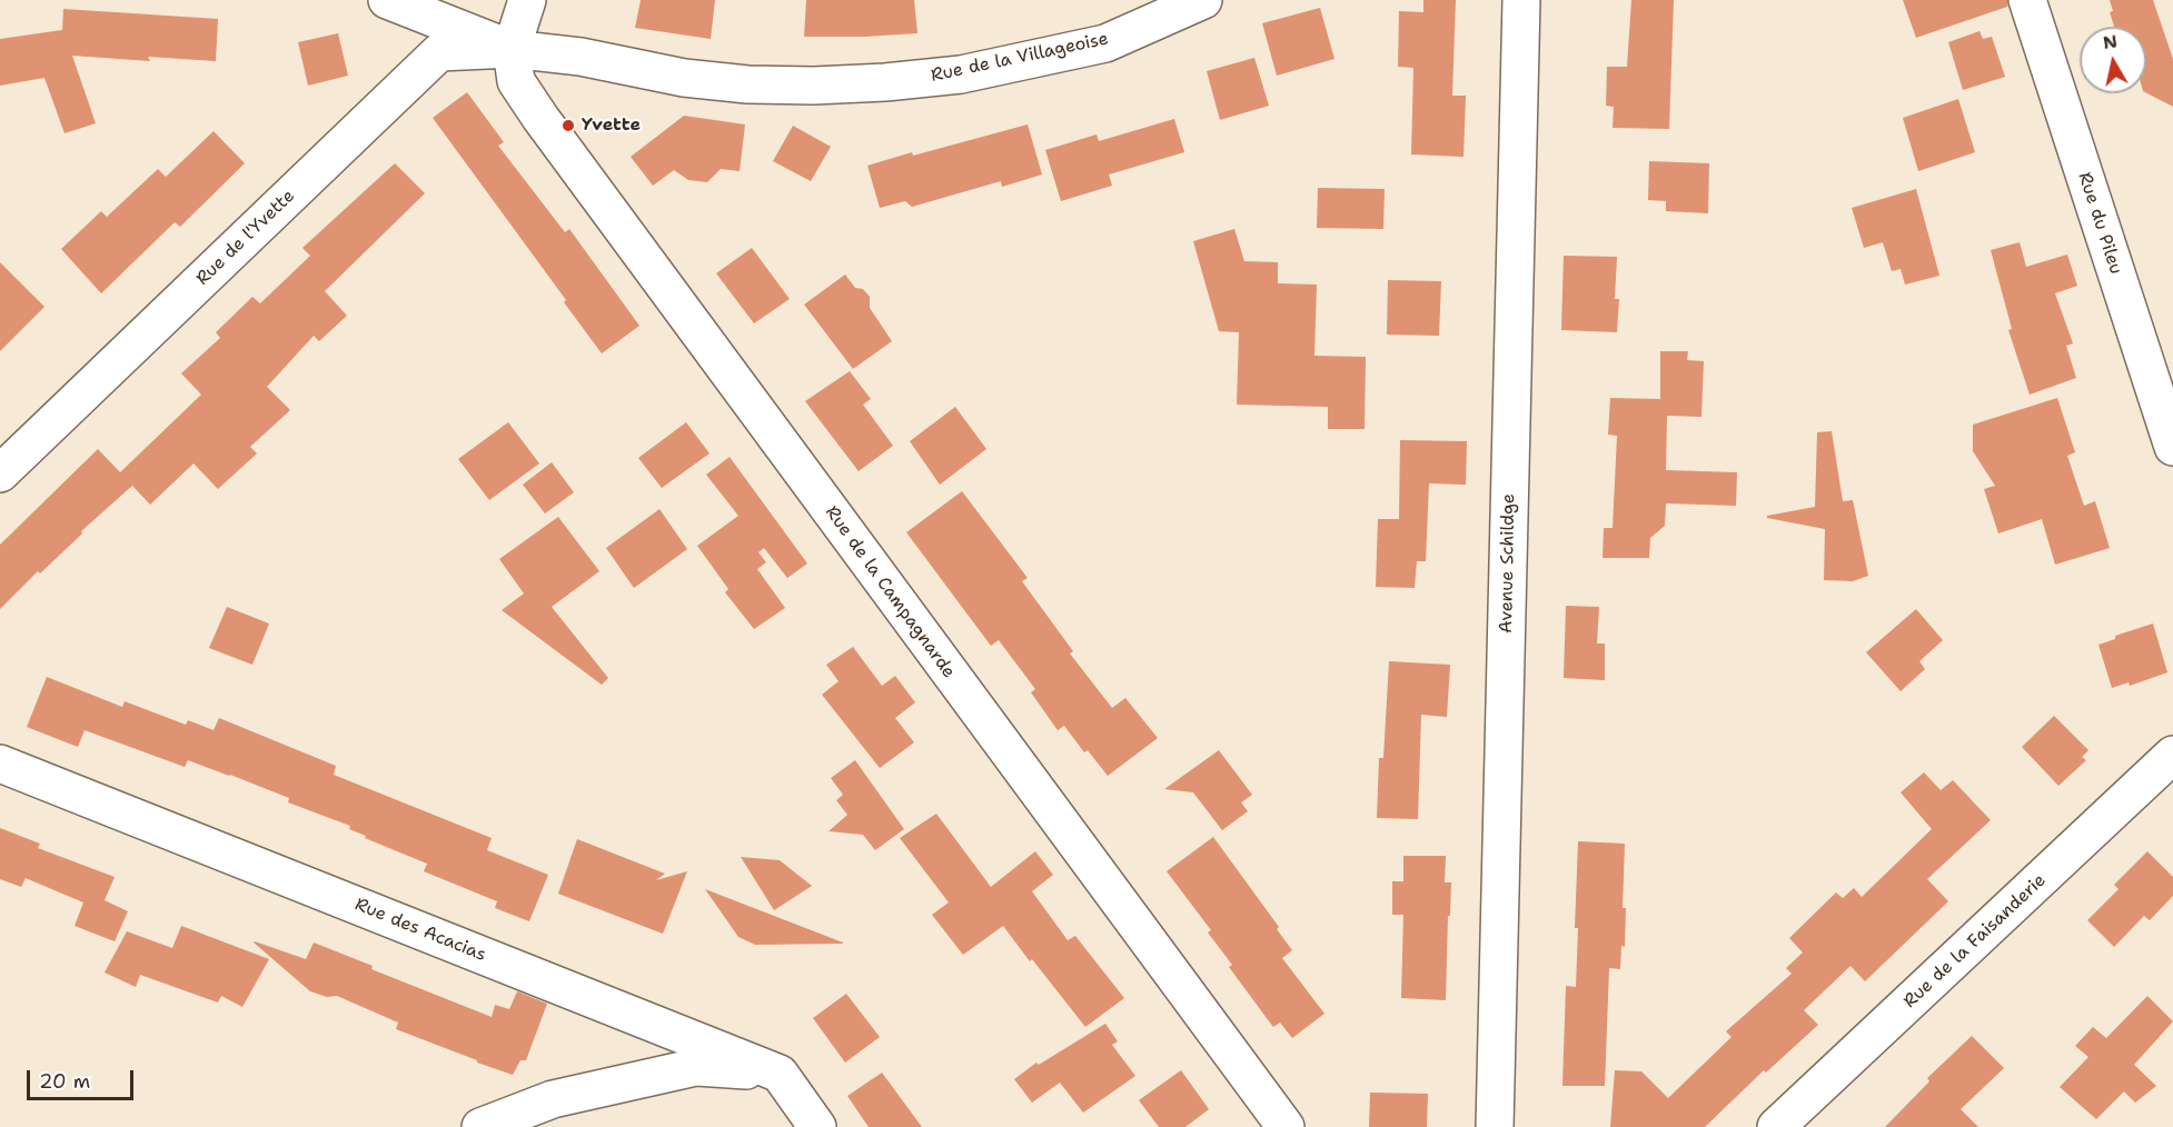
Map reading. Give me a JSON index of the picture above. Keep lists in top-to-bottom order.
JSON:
{
  "streets": {
    "street": [
      "Rue de la Villageoise",
      "Rue du Pileu",
      "Rue de l'Yvette",
      "Avenue Schildge",
      "Rue de la Campagnarde",
      "Rue des Acacias",
      "Rue de la Faisanderie"
    ]
  },
  "crossings": [
    ["Rue de la Villageoise", "Rue de l'Yvette"],
    ["Rue de la Villageoise", "Rue de la Campagnarde"],
    ["Rue de l'Yvette", "Rue de la Campagnarde"]
  ],
  "places": ["Yvette"],
  "scale_bar": "20 m",
  "north": "top"
}
